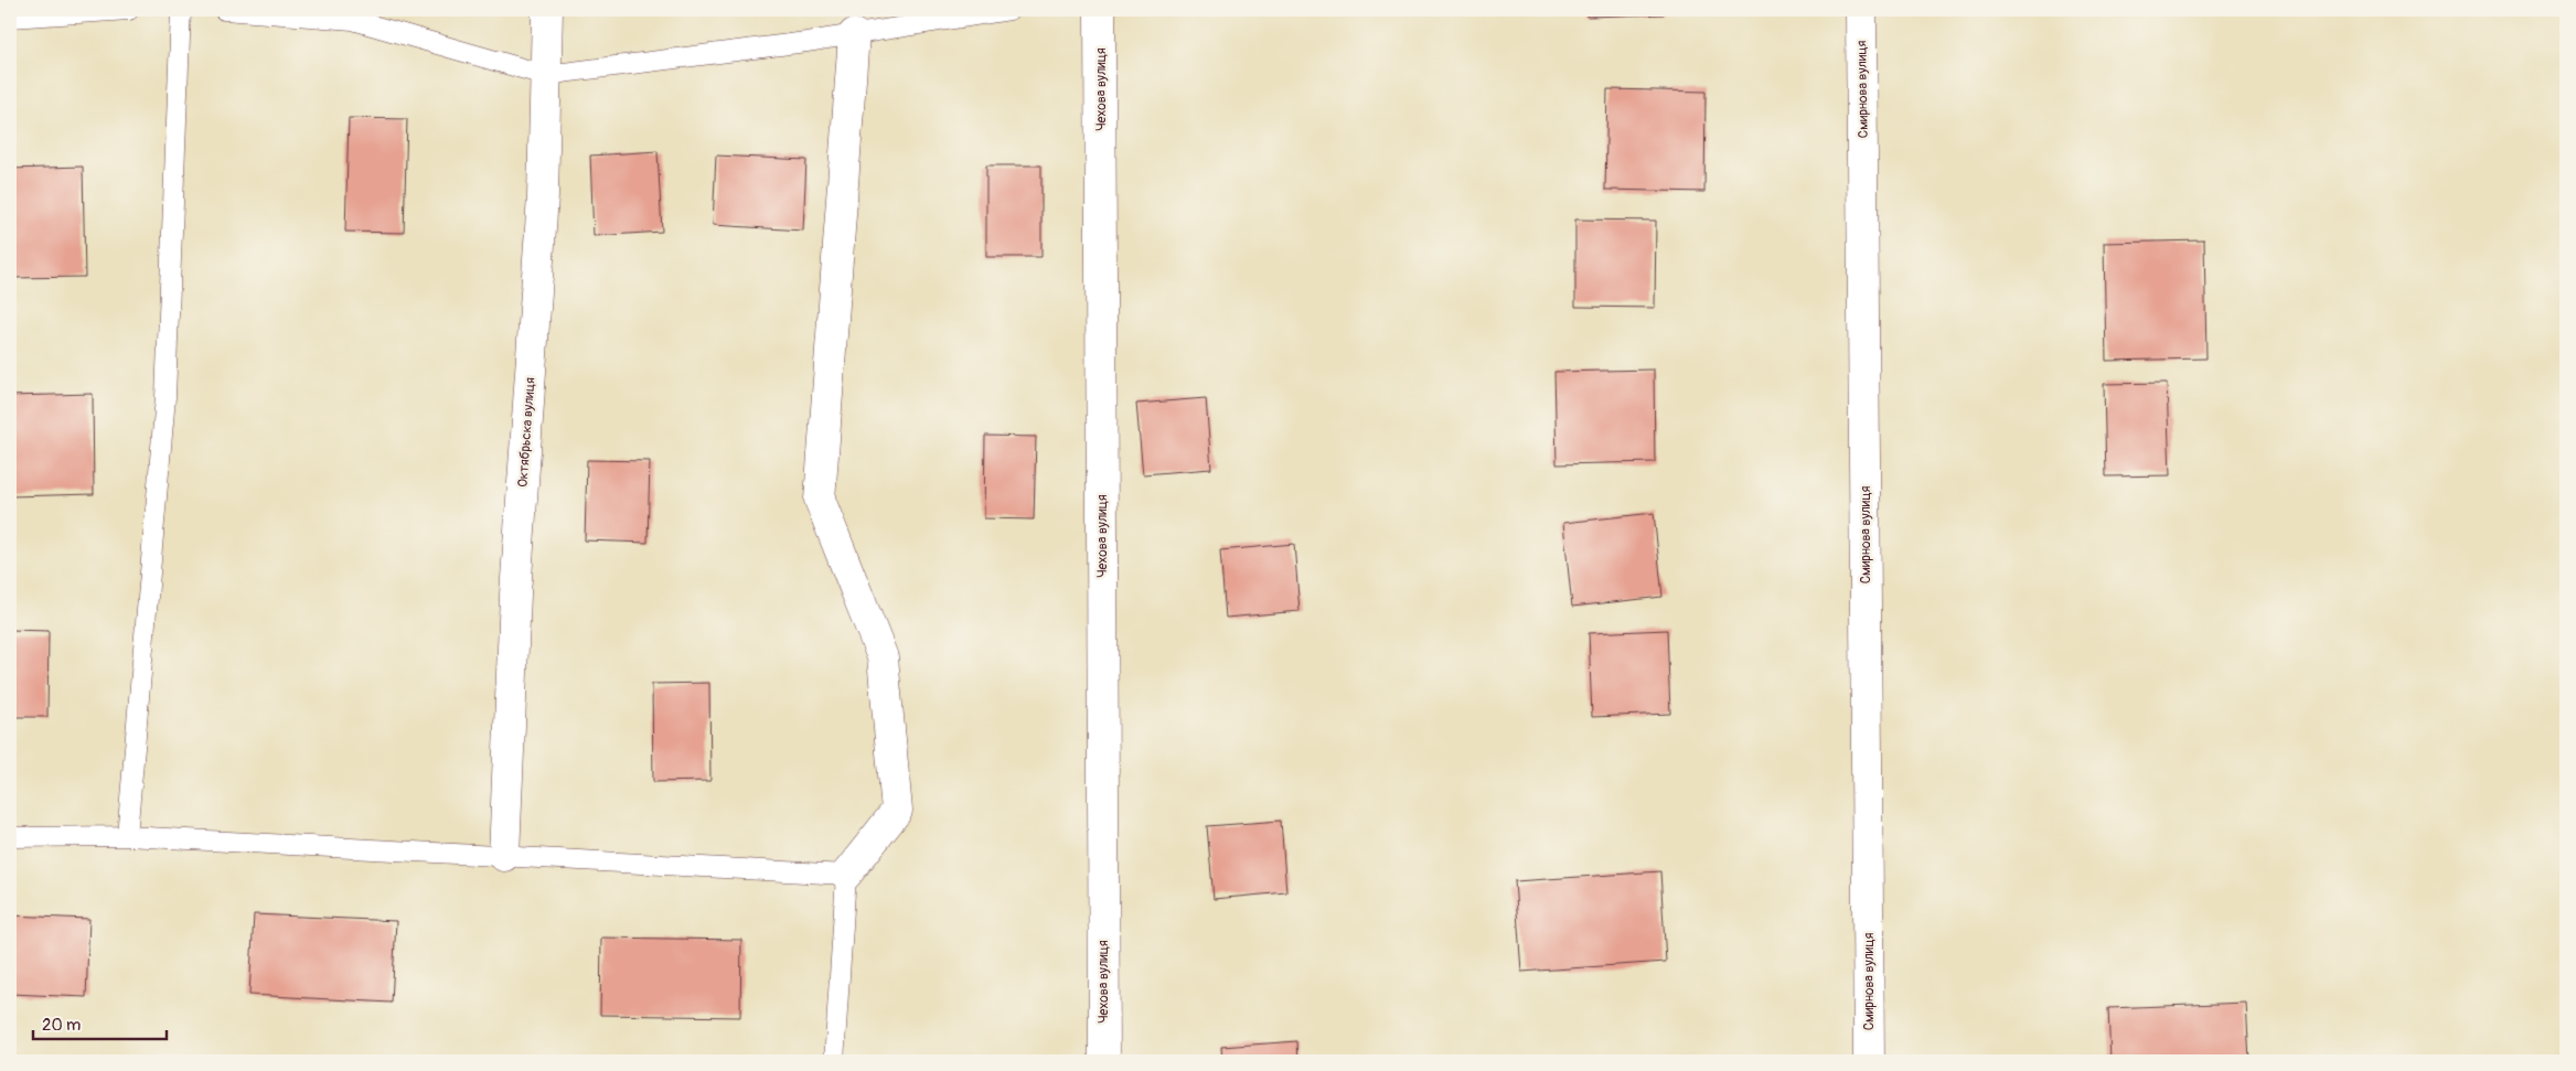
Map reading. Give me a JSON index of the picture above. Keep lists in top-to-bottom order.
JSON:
{
  "streets": {
    "street": ["Чехова вулиця", "Смирнова вулиця", "Октябрьска вулиця"]
  },
  "scale_bar": "20 m"
}
